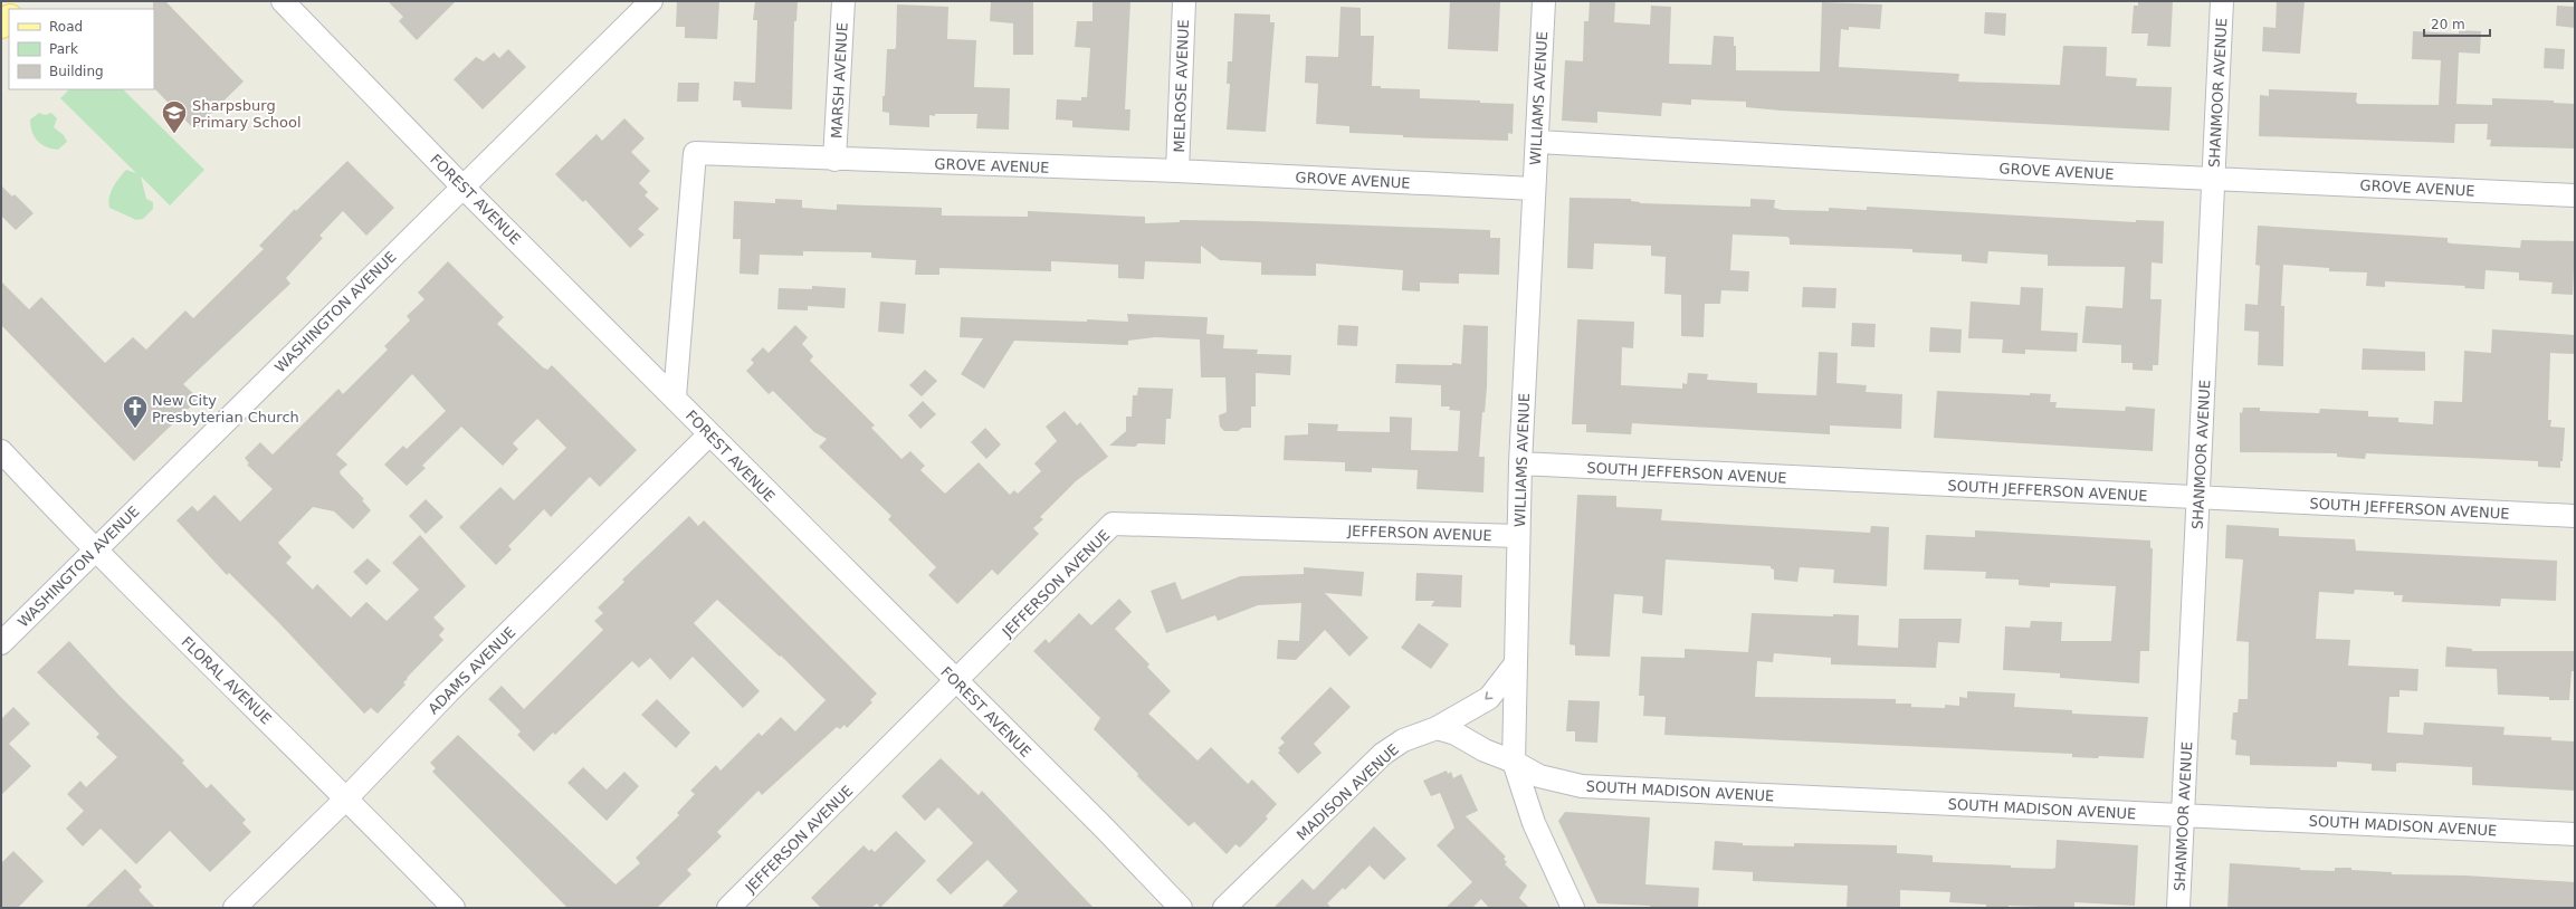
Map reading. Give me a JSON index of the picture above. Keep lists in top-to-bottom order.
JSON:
{
  "streets": {
    "street": [
      "MARSH AVENUE",
      "MELROSE AVENUE",
      "SHANMOOR AVENUE",
      "WILLIAMS AVENUE",
      "GROVE AVENUE",
      "FOREST AVENUE",
      "WASHINGTON AVENUE",
      "SOUTH JEFFERSON AVENUE",
      "JEFFERSON AVENUE",
      "ADAMS AVENUE",
      "FLORAL AVENUE",
      "SOUTH MADISON AVENUE",
      "MADISON AVENUE"
    ]
  },
  "crossings": [
    ["MARSH AVENUE", "GROVE AVENUE"],
    ["MELROSE AVENUE", "GROVE AVENUE"],
    ["SHANMOOR AVENUE", "GROVE AVENUE"],
    ["SHANMOOR AVENUE", "SOUTH JEFFERSON AVENUE"],
    ["SHANMOOR AVENUE", "SOUTH MADISON AVENUE"],
    ["WILLIAMS AVENUE", "GROVE AVENUE"],
    ["WILLIAMS AVENUE", "SOUTH JEFFERSON AVENUE"],
    ["WILLIAMS AVENUE", "JEFFERSON AVENUE"],
    ["WILLIAMS AVENUE", "SOUTH MADISON AVENUE"],
    ["WILLIAMS AVENUE", "MADISON AVENUE"],
    ["GROVE AVENUE", "FOREST AVENUE"],
    ["FOREST AVENUE", "WASHINGTON AVENUE"],
    ["FOREST AVENUE", "JEFFERSON AVENUE"],
    ["FOREST AVENUE", "ADAMS AVENUE"],
    ["WASHINGTON AVENUE", "FLORAL AVENUE"],
    ["ADAMS AVENUE", "FLORAL AVENUE"]
  ],
  "places": {
    "school or university": ["Sharpsburg Primary School"],
    "church": ["New City Presbyterian Church"]
  },
  "legend": ["Road", "Park", "Building"],
  "scale_bar": "20 m"
}
